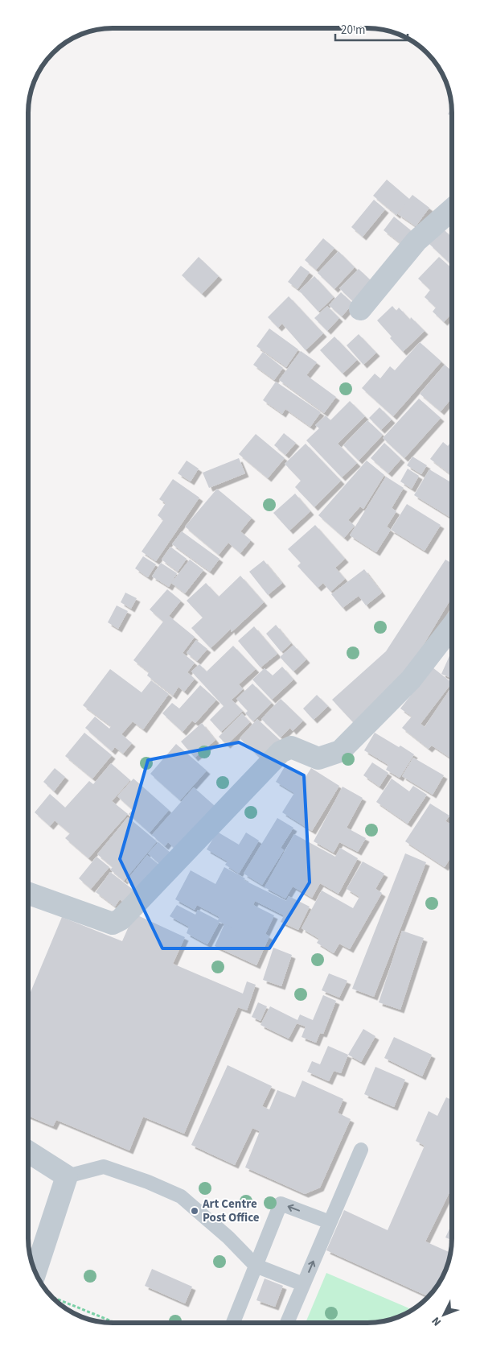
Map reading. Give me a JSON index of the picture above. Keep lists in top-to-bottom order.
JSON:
{
  "places": ["Art Centre Post Office"],
  "scale_bar": "20 m",
  "north": "bottom left"
}
